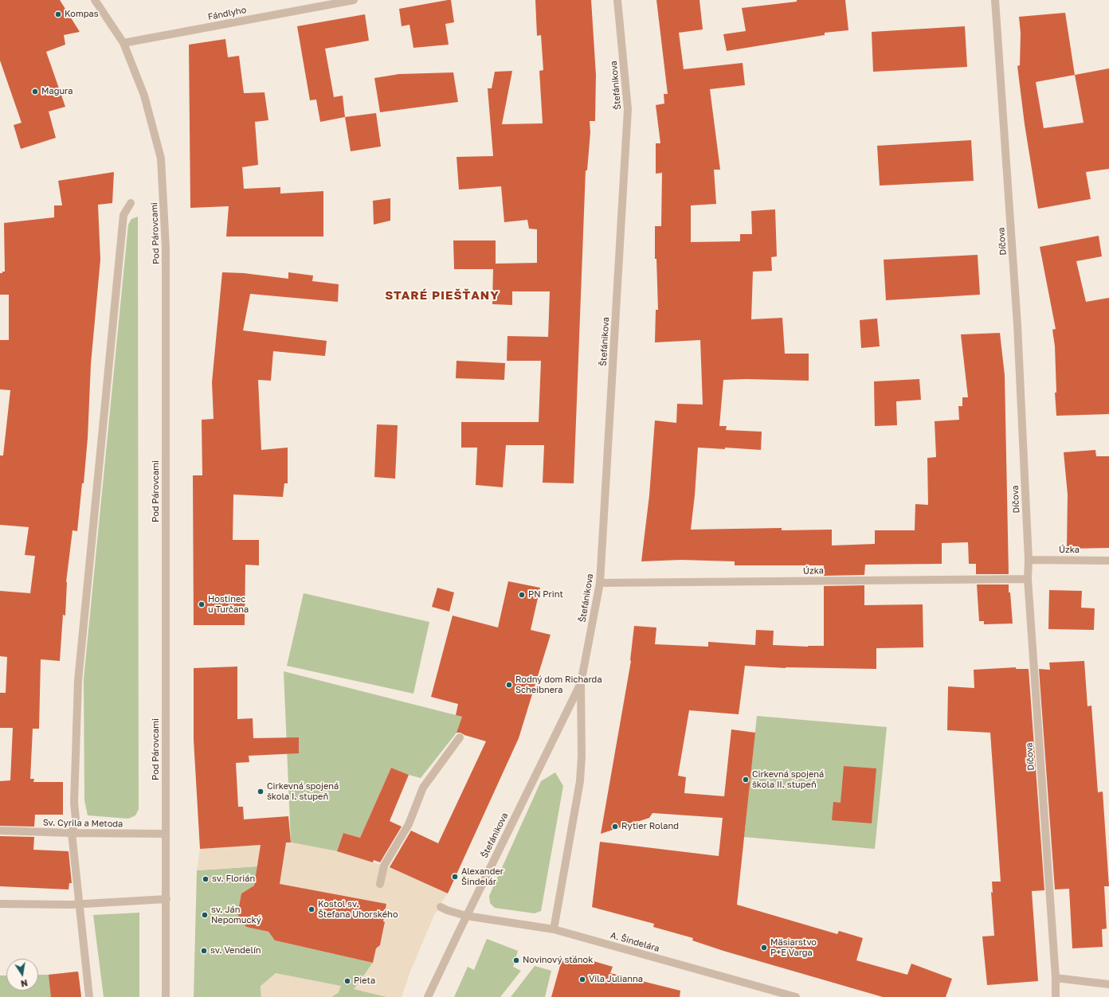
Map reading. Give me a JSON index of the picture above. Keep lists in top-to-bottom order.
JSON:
{
  "streets": {
    "street": [
      "Fándlyho",
      "Štefánikova",
      "Pod Párovcami",
      "Díčova",
      "Úzka",
      "Sv. Cyrila a Metoda",
      "A. Šindelára"
    ]
  },
  "crossings": [
    ["Fándlyho", "Pod Párovcami"],
    ["Štefánikova", "Úzka"],
    ["Štefánikova", "A. Šindelára"],
    ["Pod Párovcami", "Sv. Cyrila a Metoda"],
    ["Díčova", "Úzka"]
  ],
  "districts": ["STARÉ PIEŠŤANY"],
  "places": [
    "Kompas",
    "Magura",
    "PN Print",
    "Hostinec u Turčana",
    "Rodný dom Richarda Scheibnera",
    "Cirkevná spojená škola II. stupeň",
    "Cirkevná spojená škola I. stupeň",
    "Rytier Roland",
    "Alexander Šindelár",
    "sv. Florián",
    "Kostol sv. Štefana Uhorského",
    "sv. Ján Nepomucký",
    "Mäsiarstvo P+E Varga",
    "sv. Vendelín",
    "Novinový stánok",
    "Vila Julianna",
    "Pieta"
  ],
  "north": "bottom"
}
